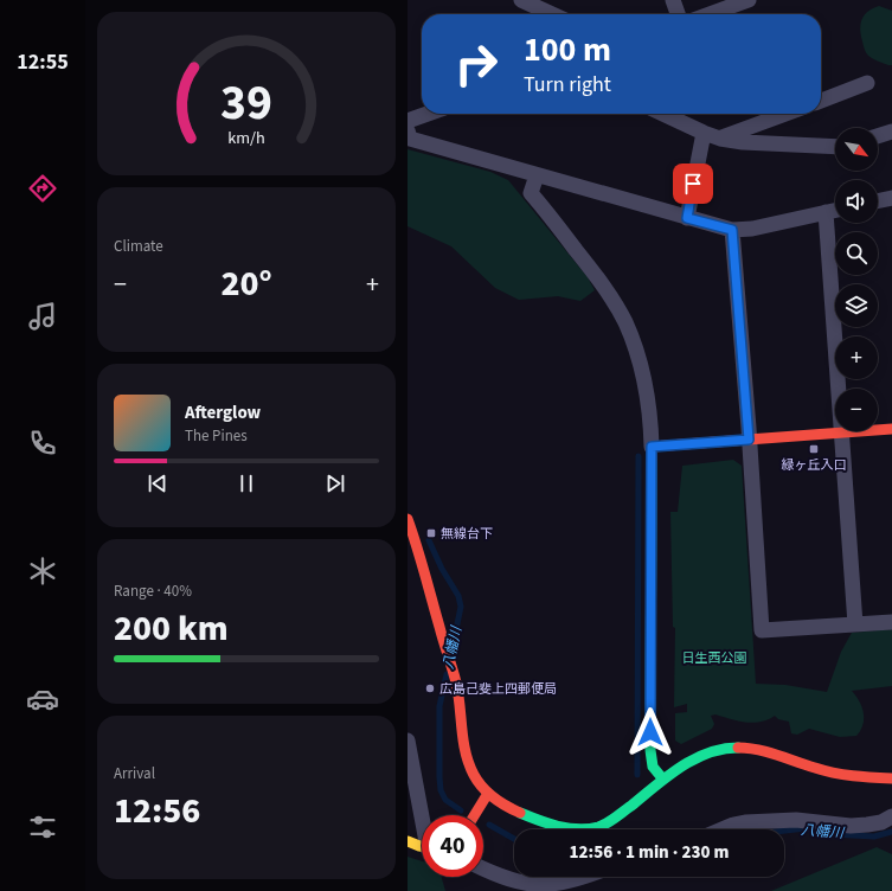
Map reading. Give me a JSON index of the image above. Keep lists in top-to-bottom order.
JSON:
{
  "water": ["八幡川"],
  "parks": ["日生西公園"],
  "places": {
    "transit": ["緑ヶ丘入口", "無線台下"],
    "other": ["広島己斐上四郵便局"]
  },
  "north": "bottom right",
  "page": {
    "tabs": "12:55",
    "turn": ["100 m", "Turn right"],
    "map_buttons": ["+", "−"],
    "tile": [
      "Climate",
      ["Range · 40%", "200 km"],
      ["Arrival", "12:56"]
    ],
    "heat": ["−", "20°", "+"],
    "song": ["Afterglow", "The Pines"],
    "limit": "40",
    "trip": "12:56 · 1 min · 230 m",
    "gauge": ["39", "km/h"]
  }
}
